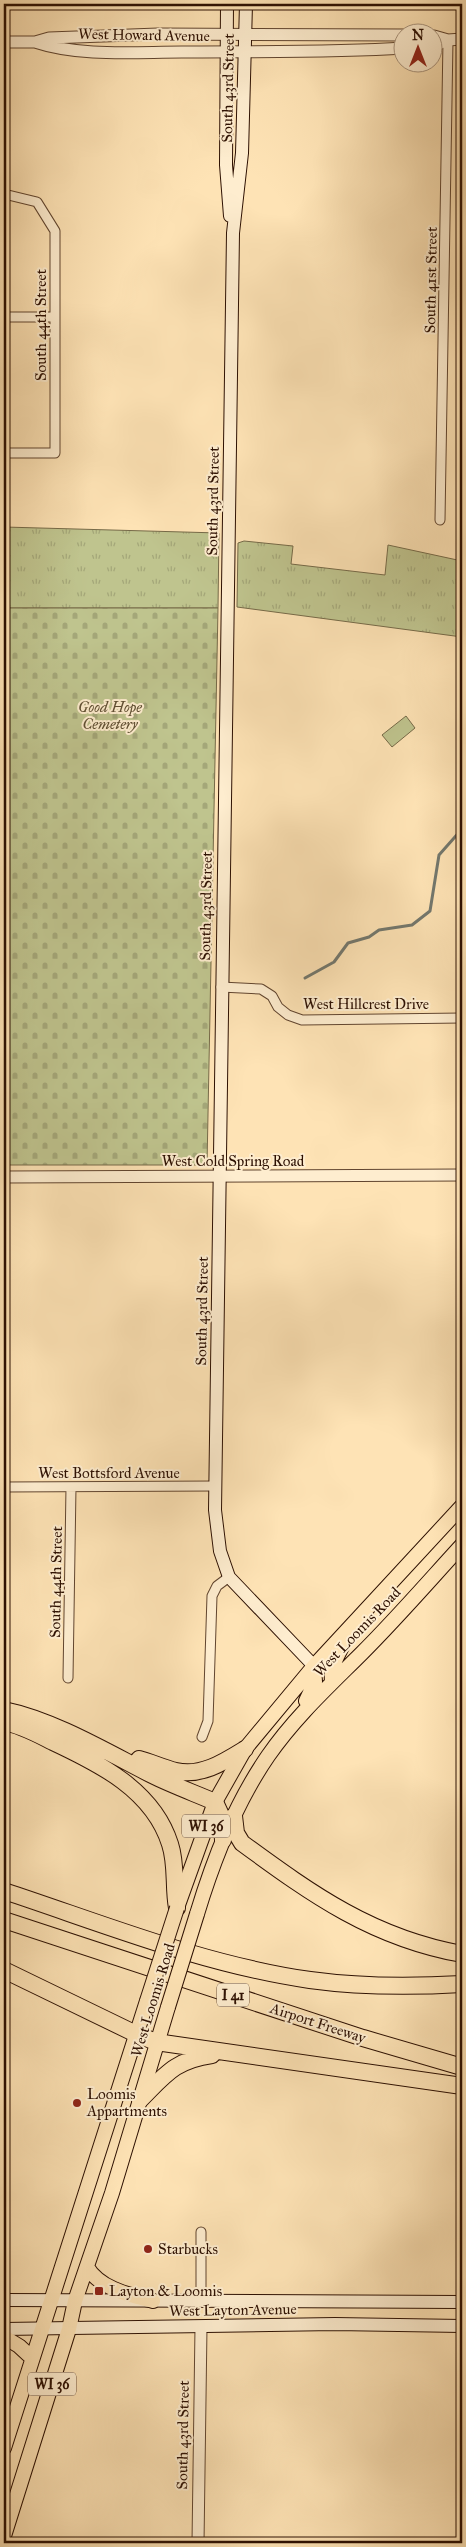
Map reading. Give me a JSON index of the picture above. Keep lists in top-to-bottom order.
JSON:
{
  "streets": {
    "highway": ["I 41", "Airport Freeway"],
    "main road": [
      "South 43rd Street",
      "West Loomis Road",
      "WI 36",
      "West Layton Avenue"
    ],
    "street": [
      "West Howard Avenue",
      "South 41st Street",
      "South 44th Street",
      "West Hillcrest Drive",
      "West Cold Spring Road",
      "West Bottsford Avenue"
    ]
  },
  "crossings": [
    ["West Howard Avenue", "South 43rd Street"],
    ["South 43rd Street", "West Hillcrest Drive"],
    ["South 43rd Street", "West Cold Spring Road"],
    ["South 43rd Street", "West Bottsford Avenue"],
    ["South 43rd Street", "West Loomis Road"],
    ["South 43rd Street", "West Layton Avenue"],
    ["South 44th Street", "West Bottsford Avenue"],
    ["West Loomis Road", "West Layton Avenue"]
  ],
  "parks": ["Good Hope Cemetery"],
  "places": {
    "other": ["Loomis Appartments", "Starbucks"],
    "transit": ["Layton & Loomis"]
  },
  "north": "top"
}
